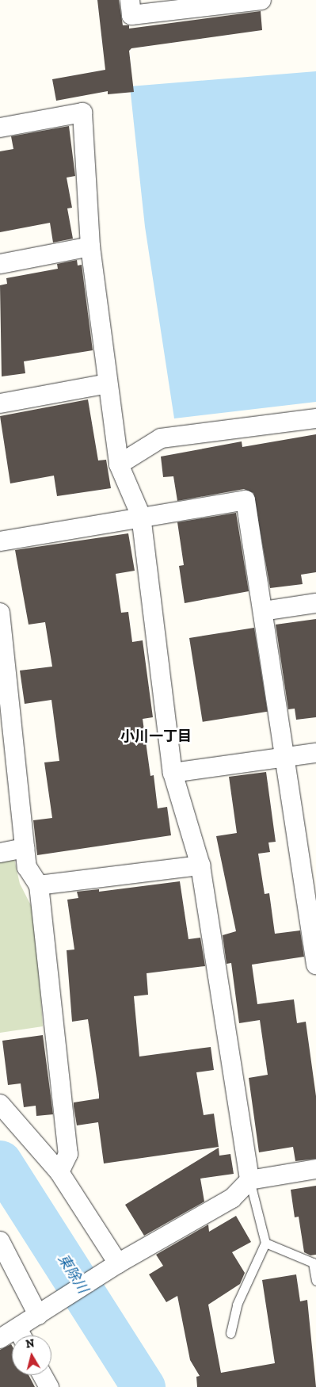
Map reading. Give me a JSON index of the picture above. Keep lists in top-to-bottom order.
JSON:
{
  "districts": ["小川一丁目"],
  "water": ["東除川"],
  "north": "top"
}
